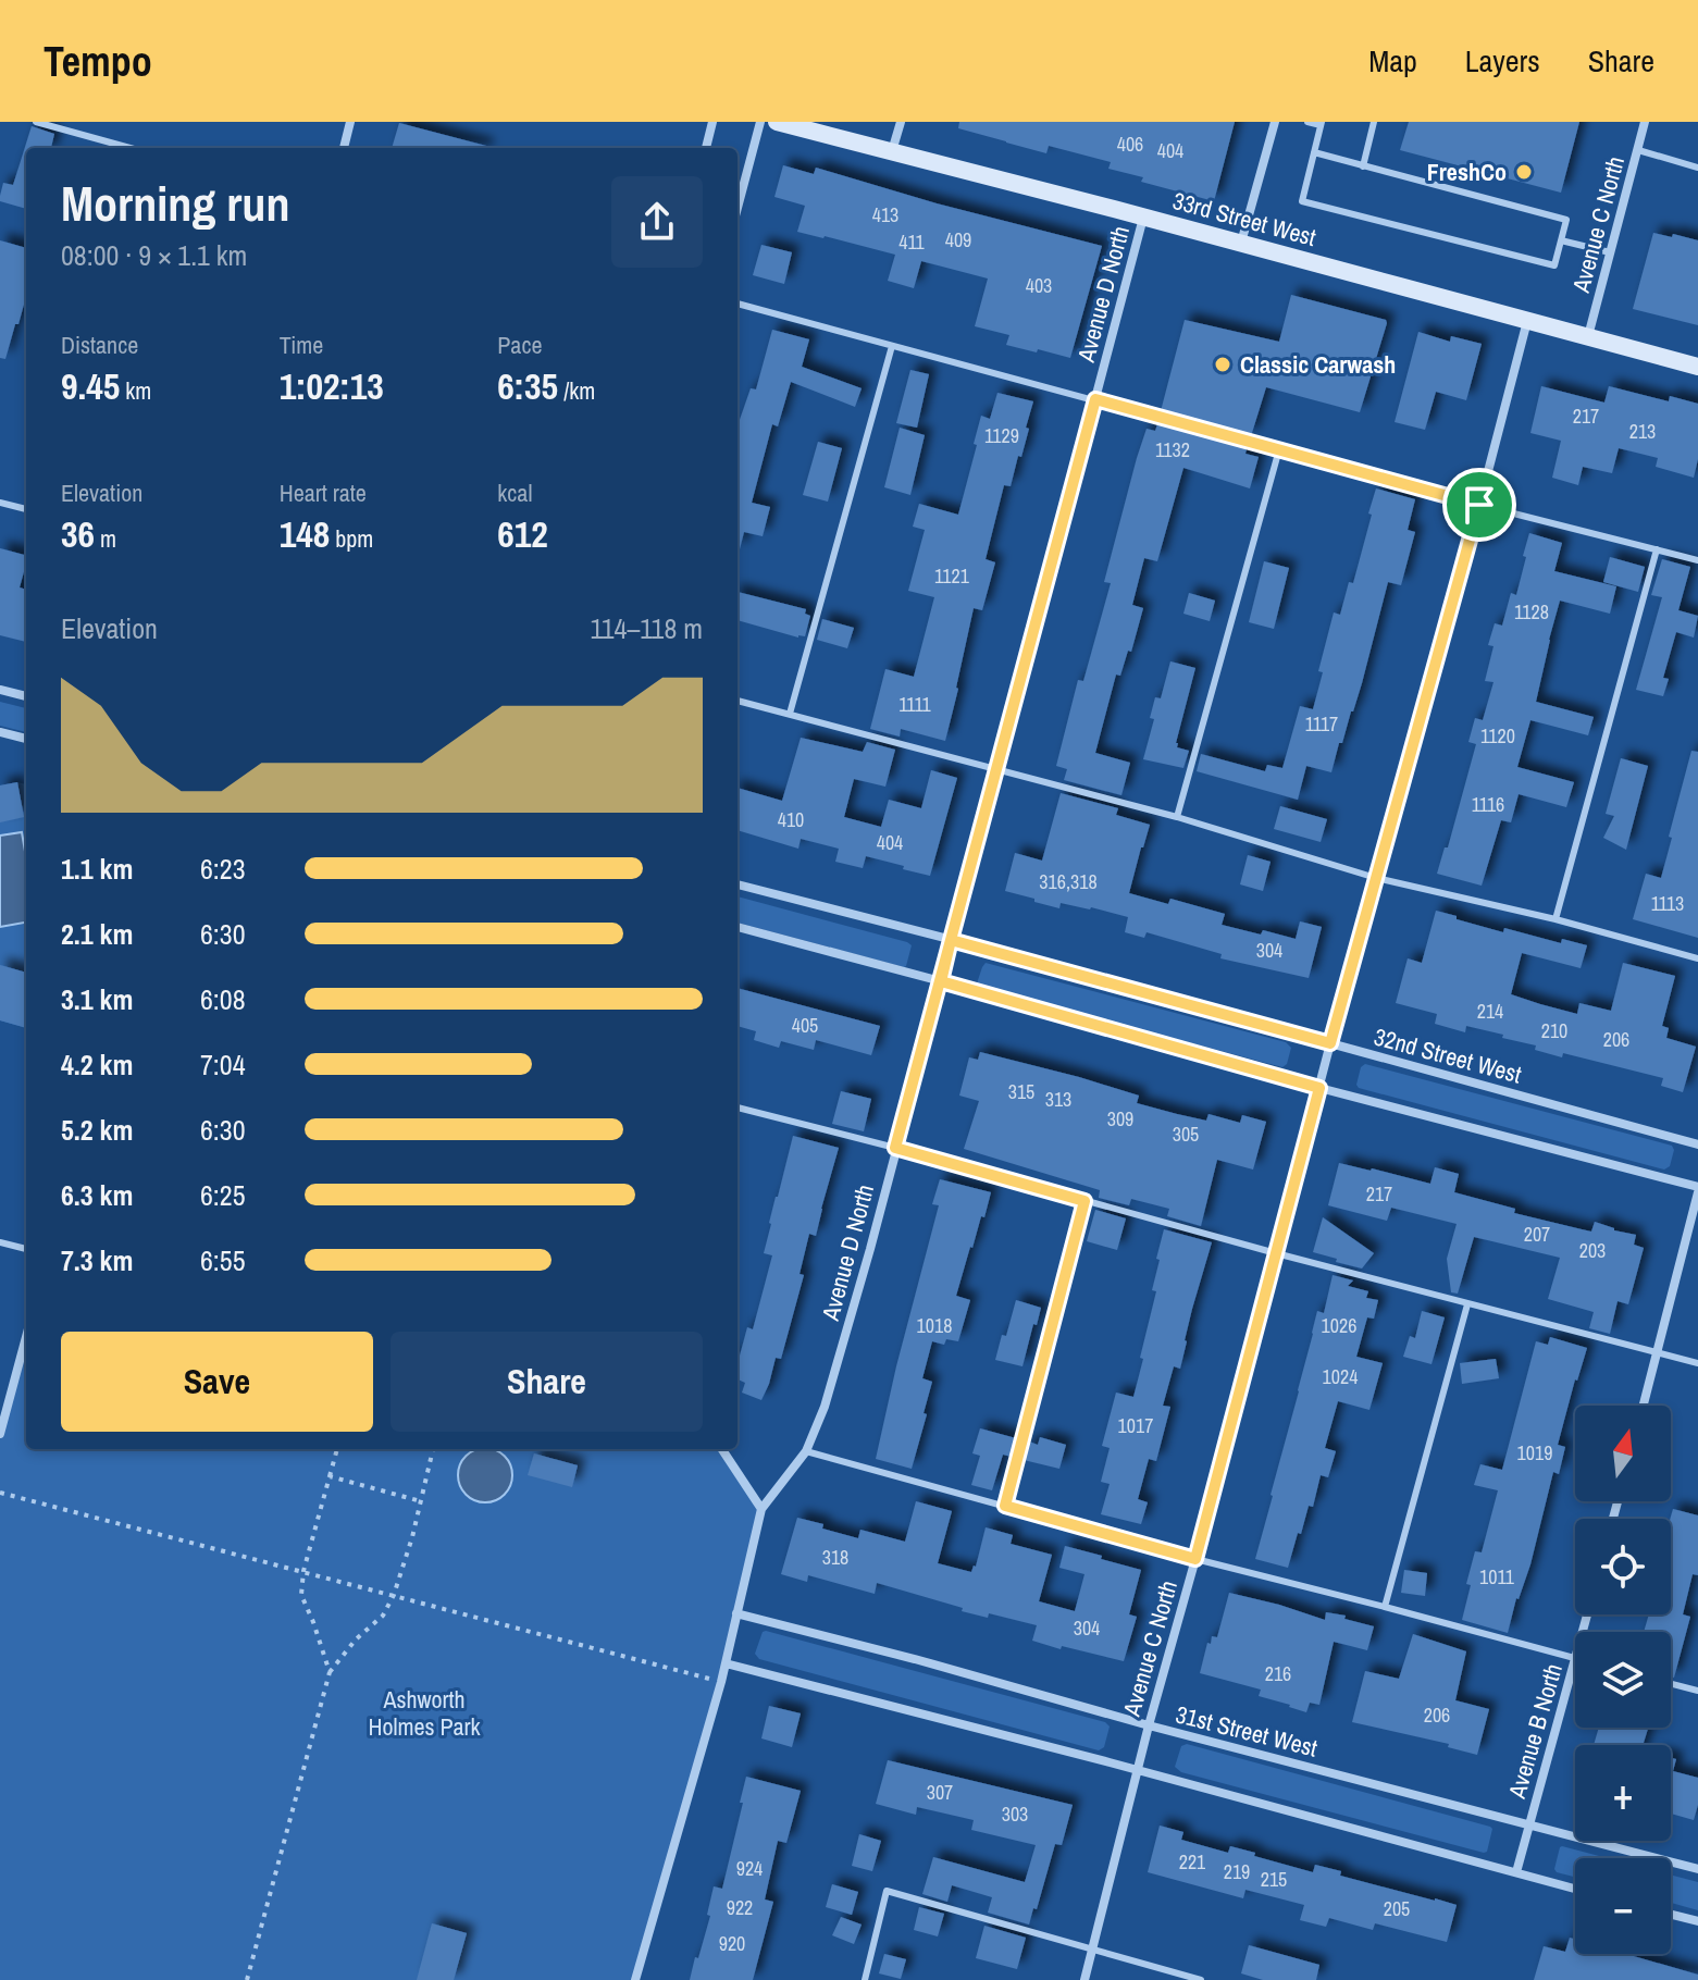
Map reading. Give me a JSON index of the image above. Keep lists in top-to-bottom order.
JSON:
{
  "streets": {
    "main road": ["33rd Street West"],
    "street": [
      "Avenue C North",
      "Avenue D North",
      "32nd Street West",
      "31st Street West",
      "Avenue B North"
    ]
  },
  "crossings": [
    ["33rd Street West", "Avenue C North"],
    ["33rd Street West", "Avenue D North"],
    ["Avenue C North", "32nd Street West"],
    ["Avenue C North", "31st Street West"],
    ["Avenue D North", "32nd Street West"],
    ["Avenue D North", "31st Street West"],
    ["31st Street West", "Avenue B North"]
  ],
  "parks": ["Ashworth Holmes Park"],
  "places": ["FreshCo", "Classic Carwash"],
  "house_numbers": [
    "406",
    "404",
    "413",
    "409",
    "411",
    "403",
    "217",
    "213",
    "1129",
    "1132",
    "1121",
    "1128",
    "1111",
    "1117",
    "1120",
    "1116",
    "410",
    "404",
    "316,318",
    "1113",
    "304",
    "214",
    "405",
    "210",
    "206",
    "315",
    "313",
    "309",
    "305",
    "217",
    "207",
    "203",
    "1018",
    "1026",
    "1024",
    "1017",
    "1019",
    "318",
    "1011",
    "304",
    "216",
    "206",
    "307",
    "303",
    "221",
    "924",
    "219",
    "215",
    "922",
    "205",
    "920"
  ],
  "north": "top",
  "page": {
    "header": "Tempo",
    "nav": ["Map", "Layers", "Share"],
    "heading": ["Morning run", "08:00 · 9 × 1.1 km"],
    "stats": [
      ["Distance", "9.45 km"],
      ["Time", "1:02:13"],
      ["Pace", "6:35 /km"],
      ["Elevation", "36 m"],
      ["Heart rate", "148 bpm"],
      ["kcal", "612"]
    ],
    "chart": ["Elevation", "114–118 m"],
    "list": [
      {
        "name": "1.1 km",
        "note": "6:23"
      },
      {
        "name": "2.1 km",
        "note": "6:30"
      },
      {
        "name": "3.1 km",
        "note": "6:08"
      },
      {
        "name": "4.2 km",
        "note": "7:04"
      },
      {
        "name": "5.2 km",
        "note": "6:30"
      },
      {
        "name": "6.3 km",
        "note": "6:25"
      },
      {
        "name": "7.3 km",
        "note": "6:55"
      }
    ],
    "buttons": ["Save", "Share"],
    "map_buttons": ["+", "−"]
  }
}
